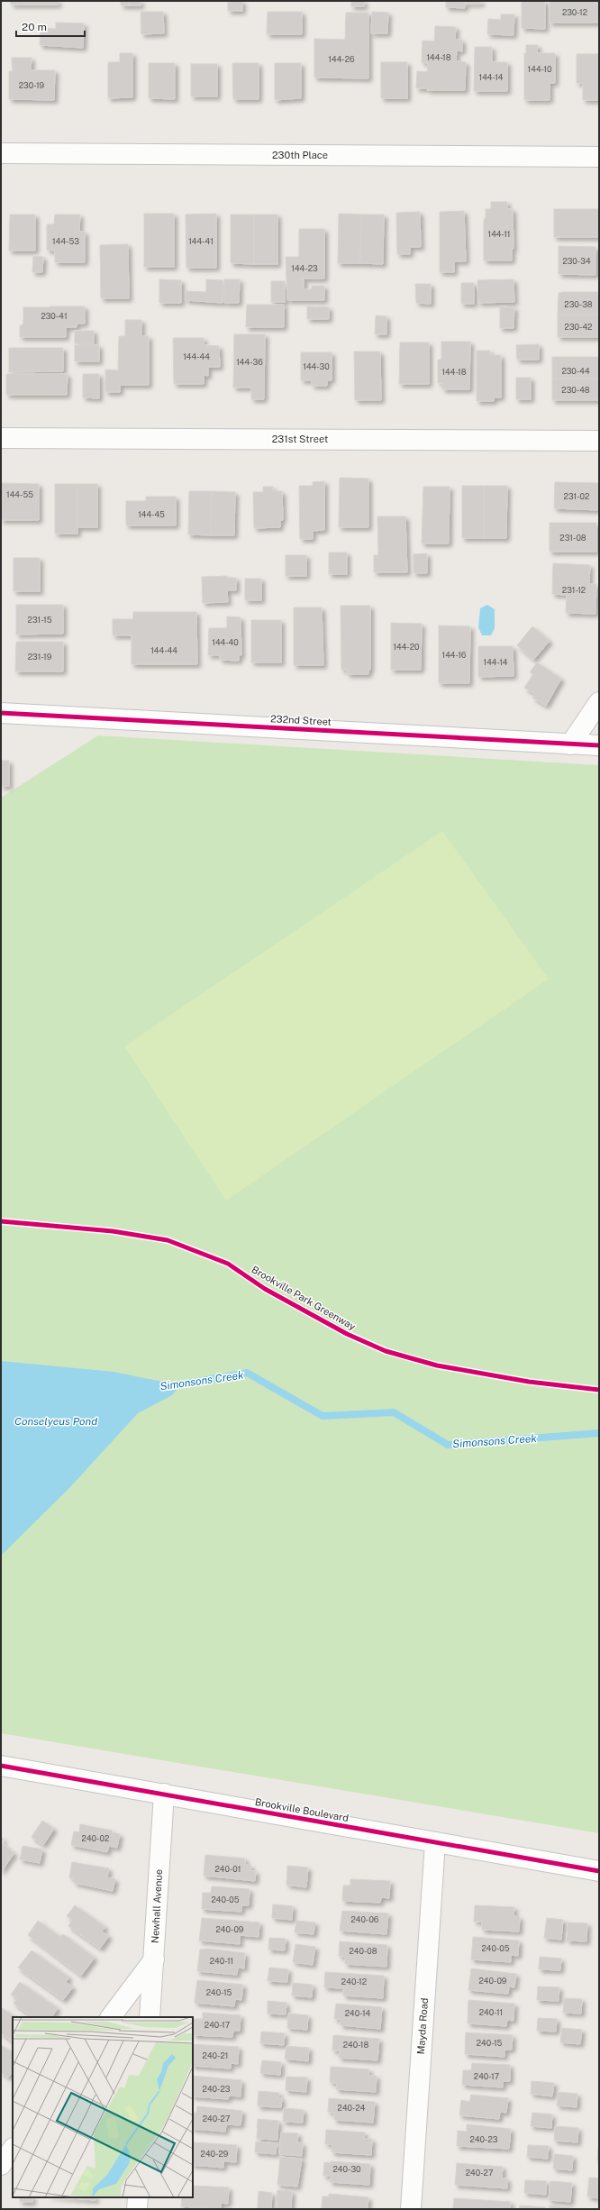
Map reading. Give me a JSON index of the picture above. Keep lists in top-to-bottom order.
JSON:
{
  "streets": {
    "street": [
      "230th Place",
      "231st Street",
      "232nd Street",
      "Brookville Boulevard",
      "Newhall Avenue",
      "Mayda Road"
    ],
    "cycle path": ["Brookville Park Greenway"]
  },
  "crossings": [
    ["Brookville Boulevard", "Newhall Avenue"],
    ["Brookville Boulevard", "Mayda Road"]
  ],
  "water": ["Simonsons Creek", "Conselyeus Pond"],
  "house_numbers": [
    "230-12",
    "144-18",
    "144-26",
    "144-10",
    "144-14",
    "230-19",
    "144-11",
    "144-53",
    "144-41",
    "230-34",
    "144-23",
    "230-38",
    "230-41",
    "230-42",
    "144-44",
    "144-36",
    "144-30",
    "230-44",
    "144-18",
    "230-48",
    "144-55",
    "231-02",
    "144-45",
    "231-08",
    "231-12",
    "231-15",
    "144-40",
    "144-20",
    "144-44",
    "144-16",
    "231-19",
    "144-14",
    "240-02",
    "240-01",
    "240-05",
    "240-06",
    "240-09",
    "240-05",
    "240-08",
    "240-11",
    "240-09",
    "240-12",
    "240-15",
    "240-11",
    "240-14",
    "240-17",
    "240-15",
    "240-18",
    "240-21",
    "240-17",
    "240-23",
    "240-24",
    "240-27",
    "240-23",
    "240-29",
    "240-30",
    "240-27"
  ],
  "scale_bar": "20 m"
}
